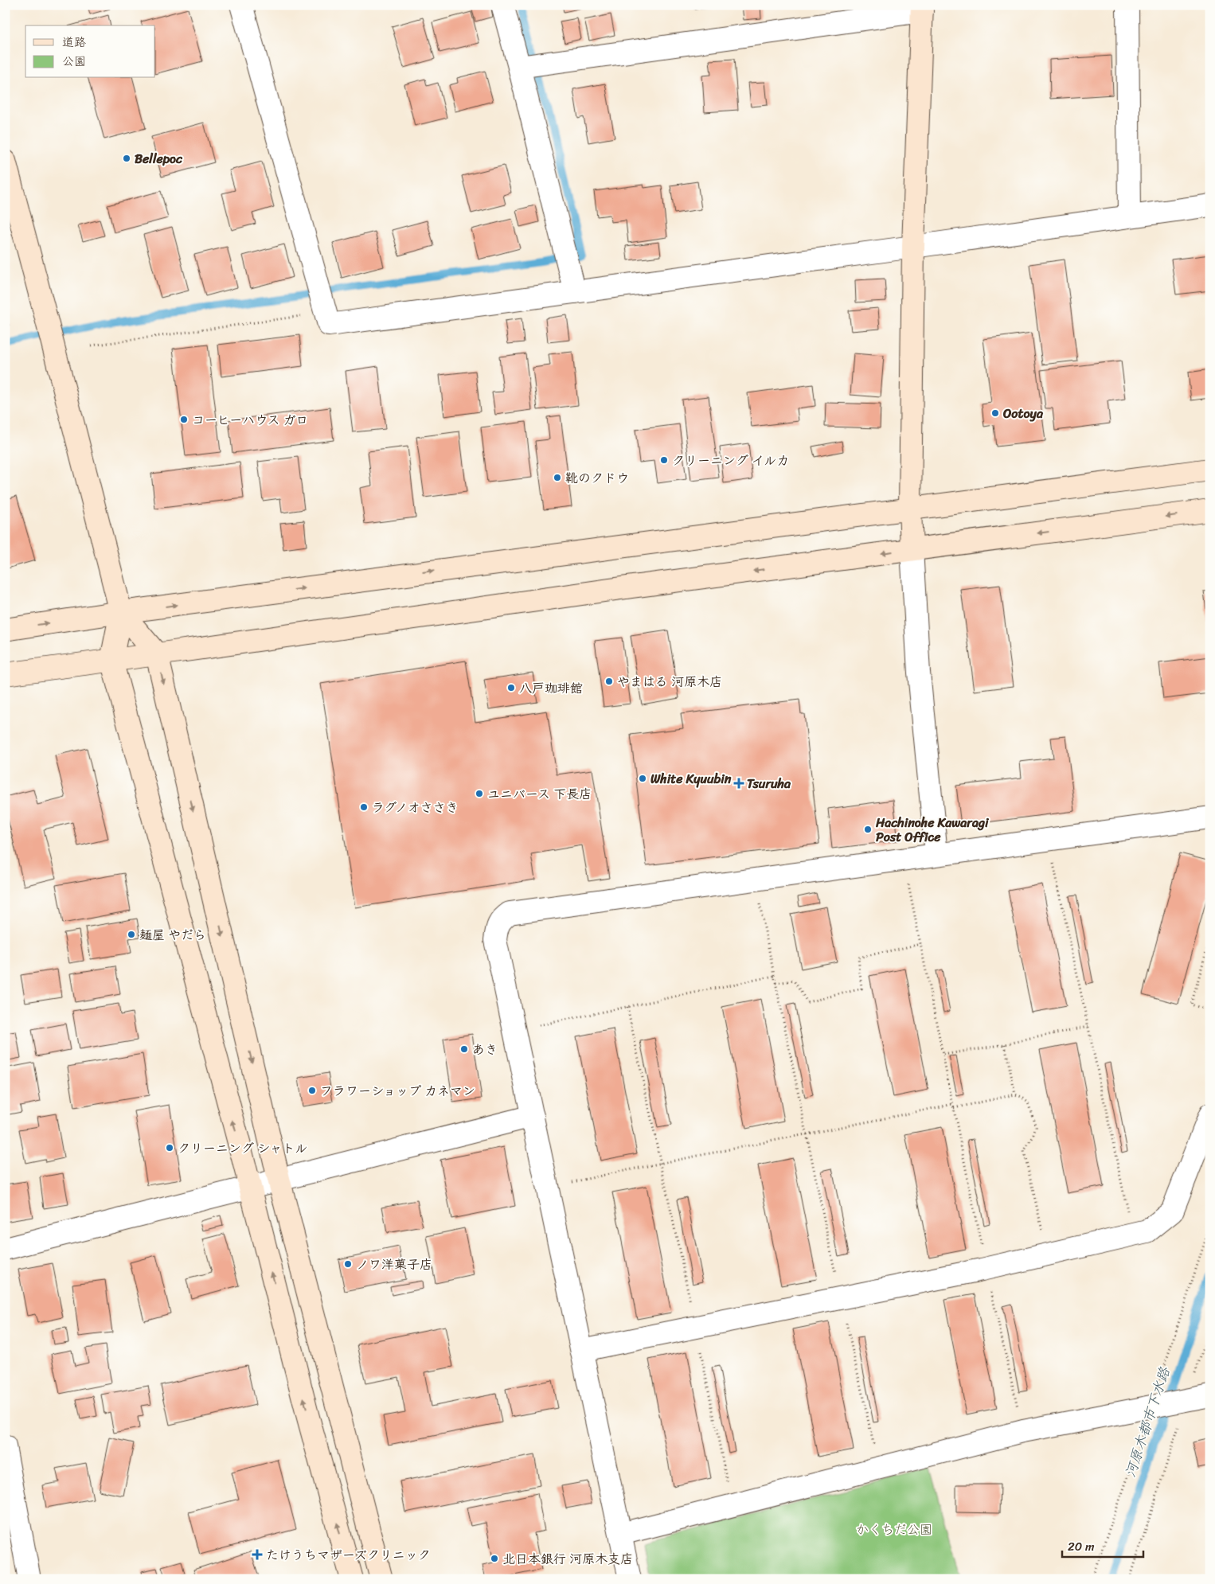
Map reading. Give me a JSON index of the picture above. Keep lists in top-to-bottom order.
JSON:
{
  "water": ["河原木都市下水路"],
  "parks": ["かくちだ公園"],
  "places": {
    "other": [
      "Bellepoc",
      "Ootoya",
      "コーヒーハウス ガロ",
      "クリーニング イルカ",
      "靴のクドウ",
      "やまはる 河原木店",
      "八戸珈琲館",
      "White Kyuubin",
      "ユニバース 下長店",
      "ラグノオささき",
      "Hachinohe Kawaragi Post Office",
      "麺屋 やだら",
      "あき",
      "フラワーショップ カネマン",
      "クリーニング シャトル",
      "ノワ洋菓子店",
      "北日本銀行 河原木支店"
    ],
    "health": ["Tsuruha", "たけうちマザーズクリニック"]
  },
  "legend": ["道路", "公園"],
  "scale_bar": "20 m"
}
